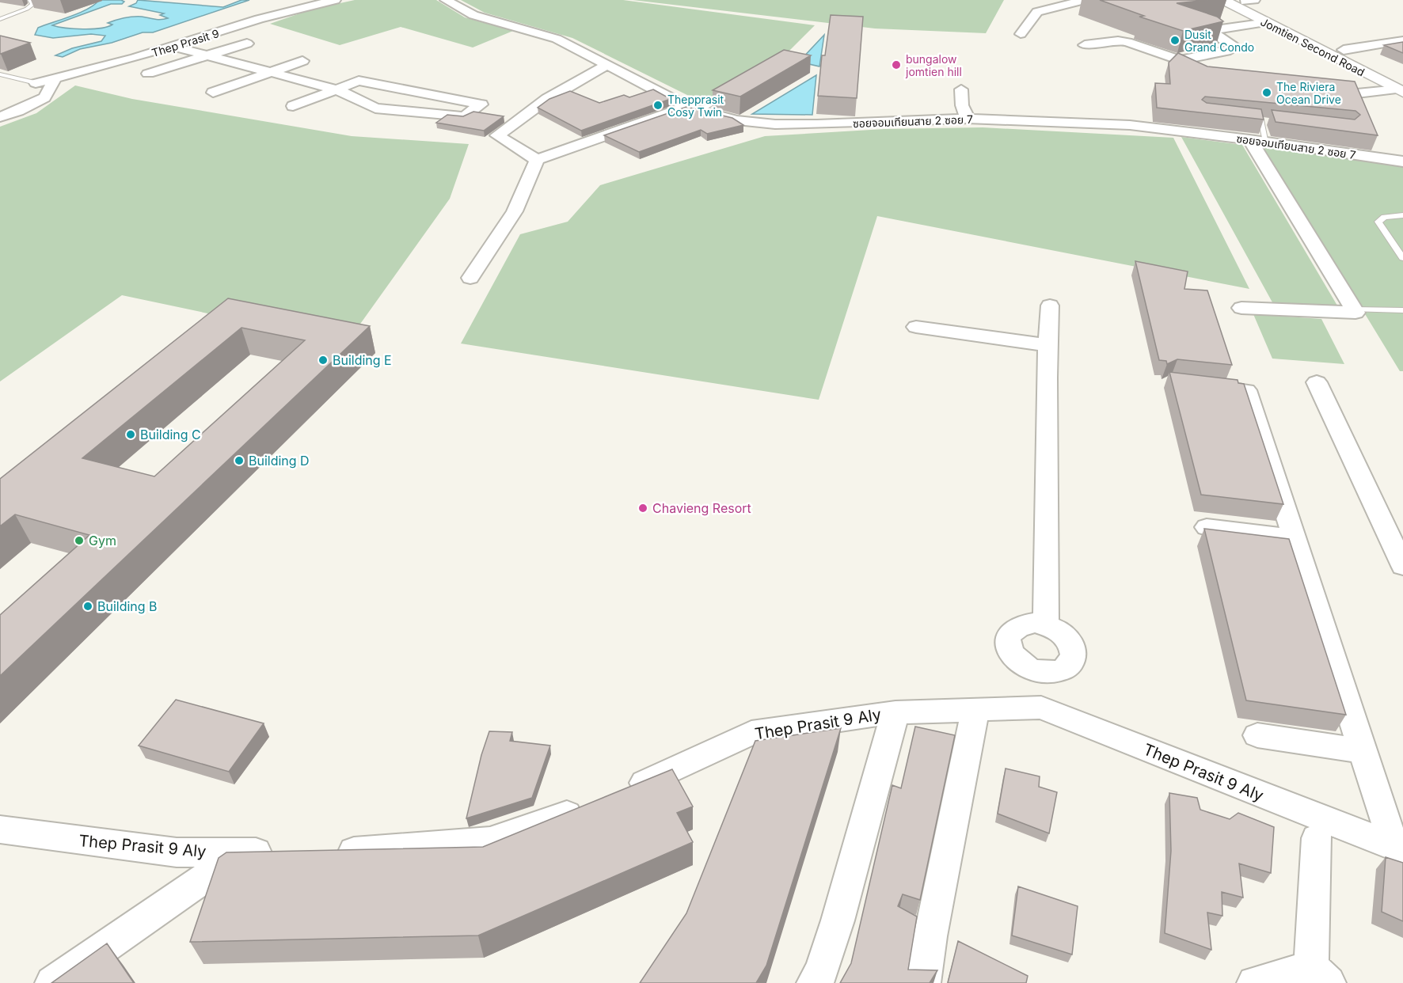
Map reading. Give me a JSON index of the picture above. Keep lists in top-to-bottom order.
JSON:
{
  "streets": {
    "main road": ["Jomtien Second Road"],
    "street": ["Thep Prasit 9", "ซอยจอมเทียนสาย 2 ซอย 7", "Thep Prasit 9 Aly"]
  },
  "places": [
    "Dusit Grand Condo",
    "bungalow jomtien hill",
    "The Riviera Ocean Drive",
    "Thepprasit Cosy Twin",
    "Building E",
    "Building C",
    "Building D",
    "Chavieng Resort",
    "Gym",
    "Building B"
  ]
}
